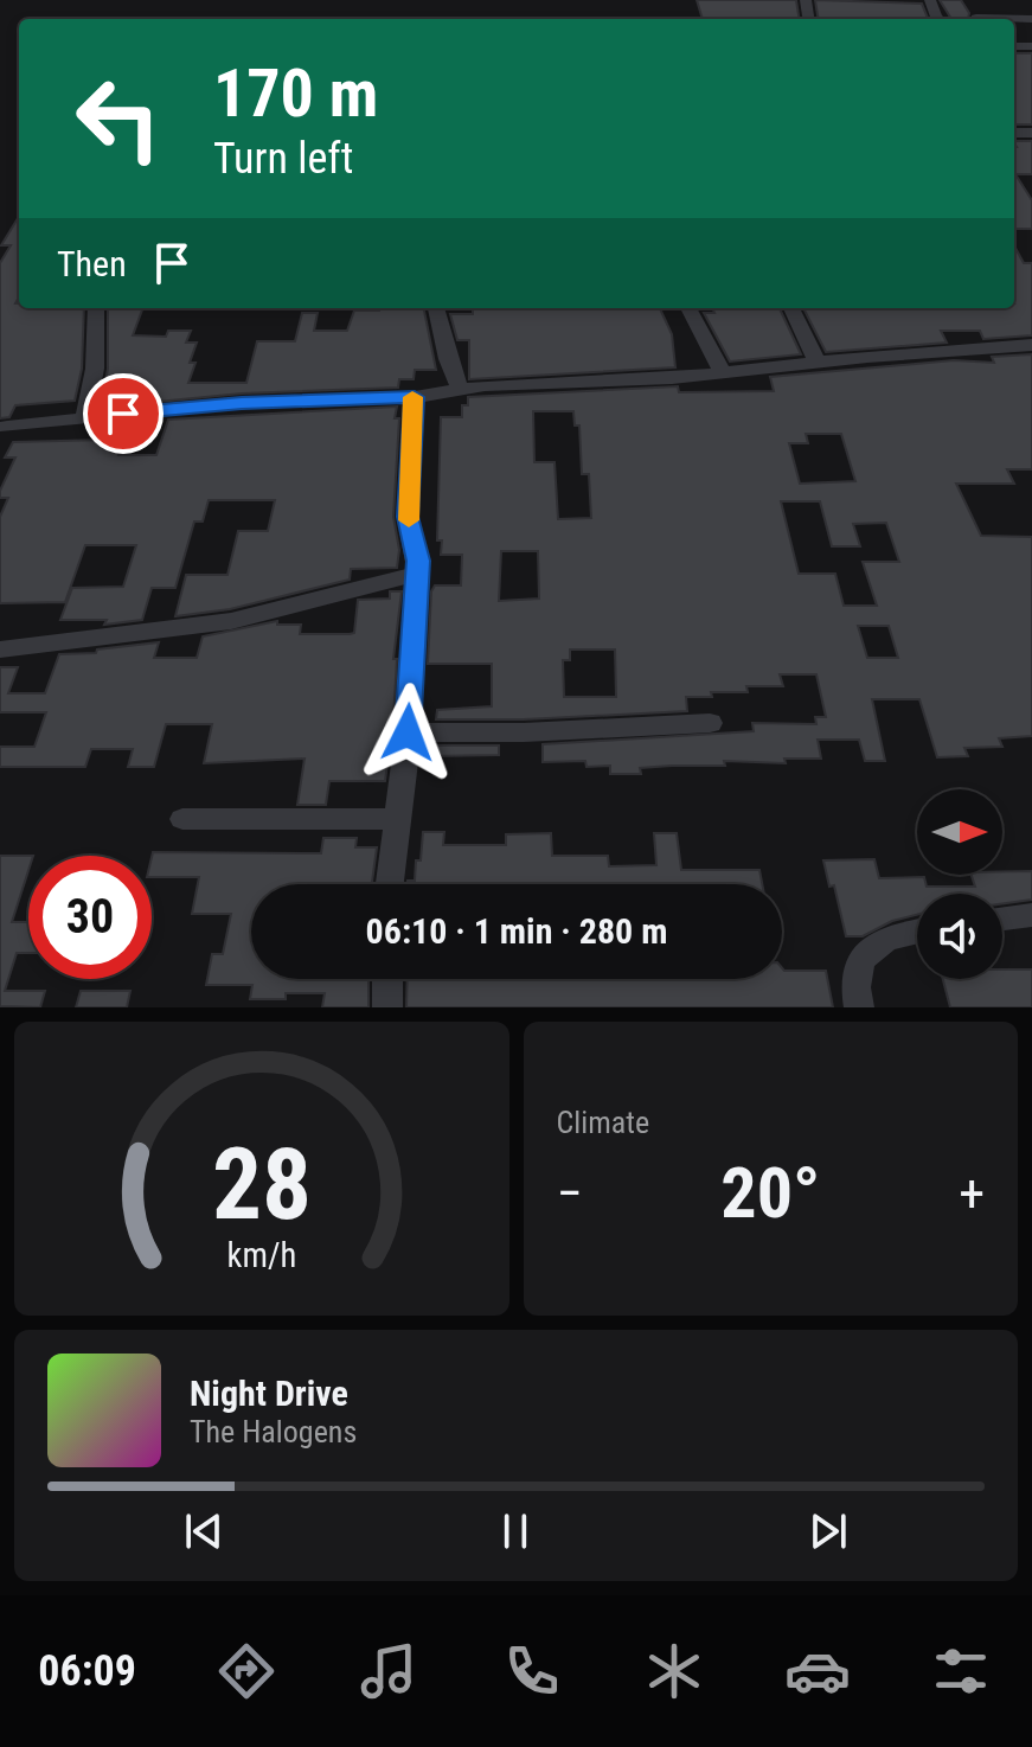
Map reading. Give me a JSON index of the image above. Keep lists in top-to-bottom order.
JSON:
{
  "north": "right",
  "page": {
    "turn": ["170 m", "Turn left"],
    "then": "Then",
    "limit": "30",
    "trip": "06:10 · 1 min · 280 m",
    "tile": "Climate",
    "heat": ["−", "20°", "+"],
    "song": ["Night Drive", "The Halogens"],
    "tabs": "06:09",
    "gauge": ["28", "km/h"]
  }
}
